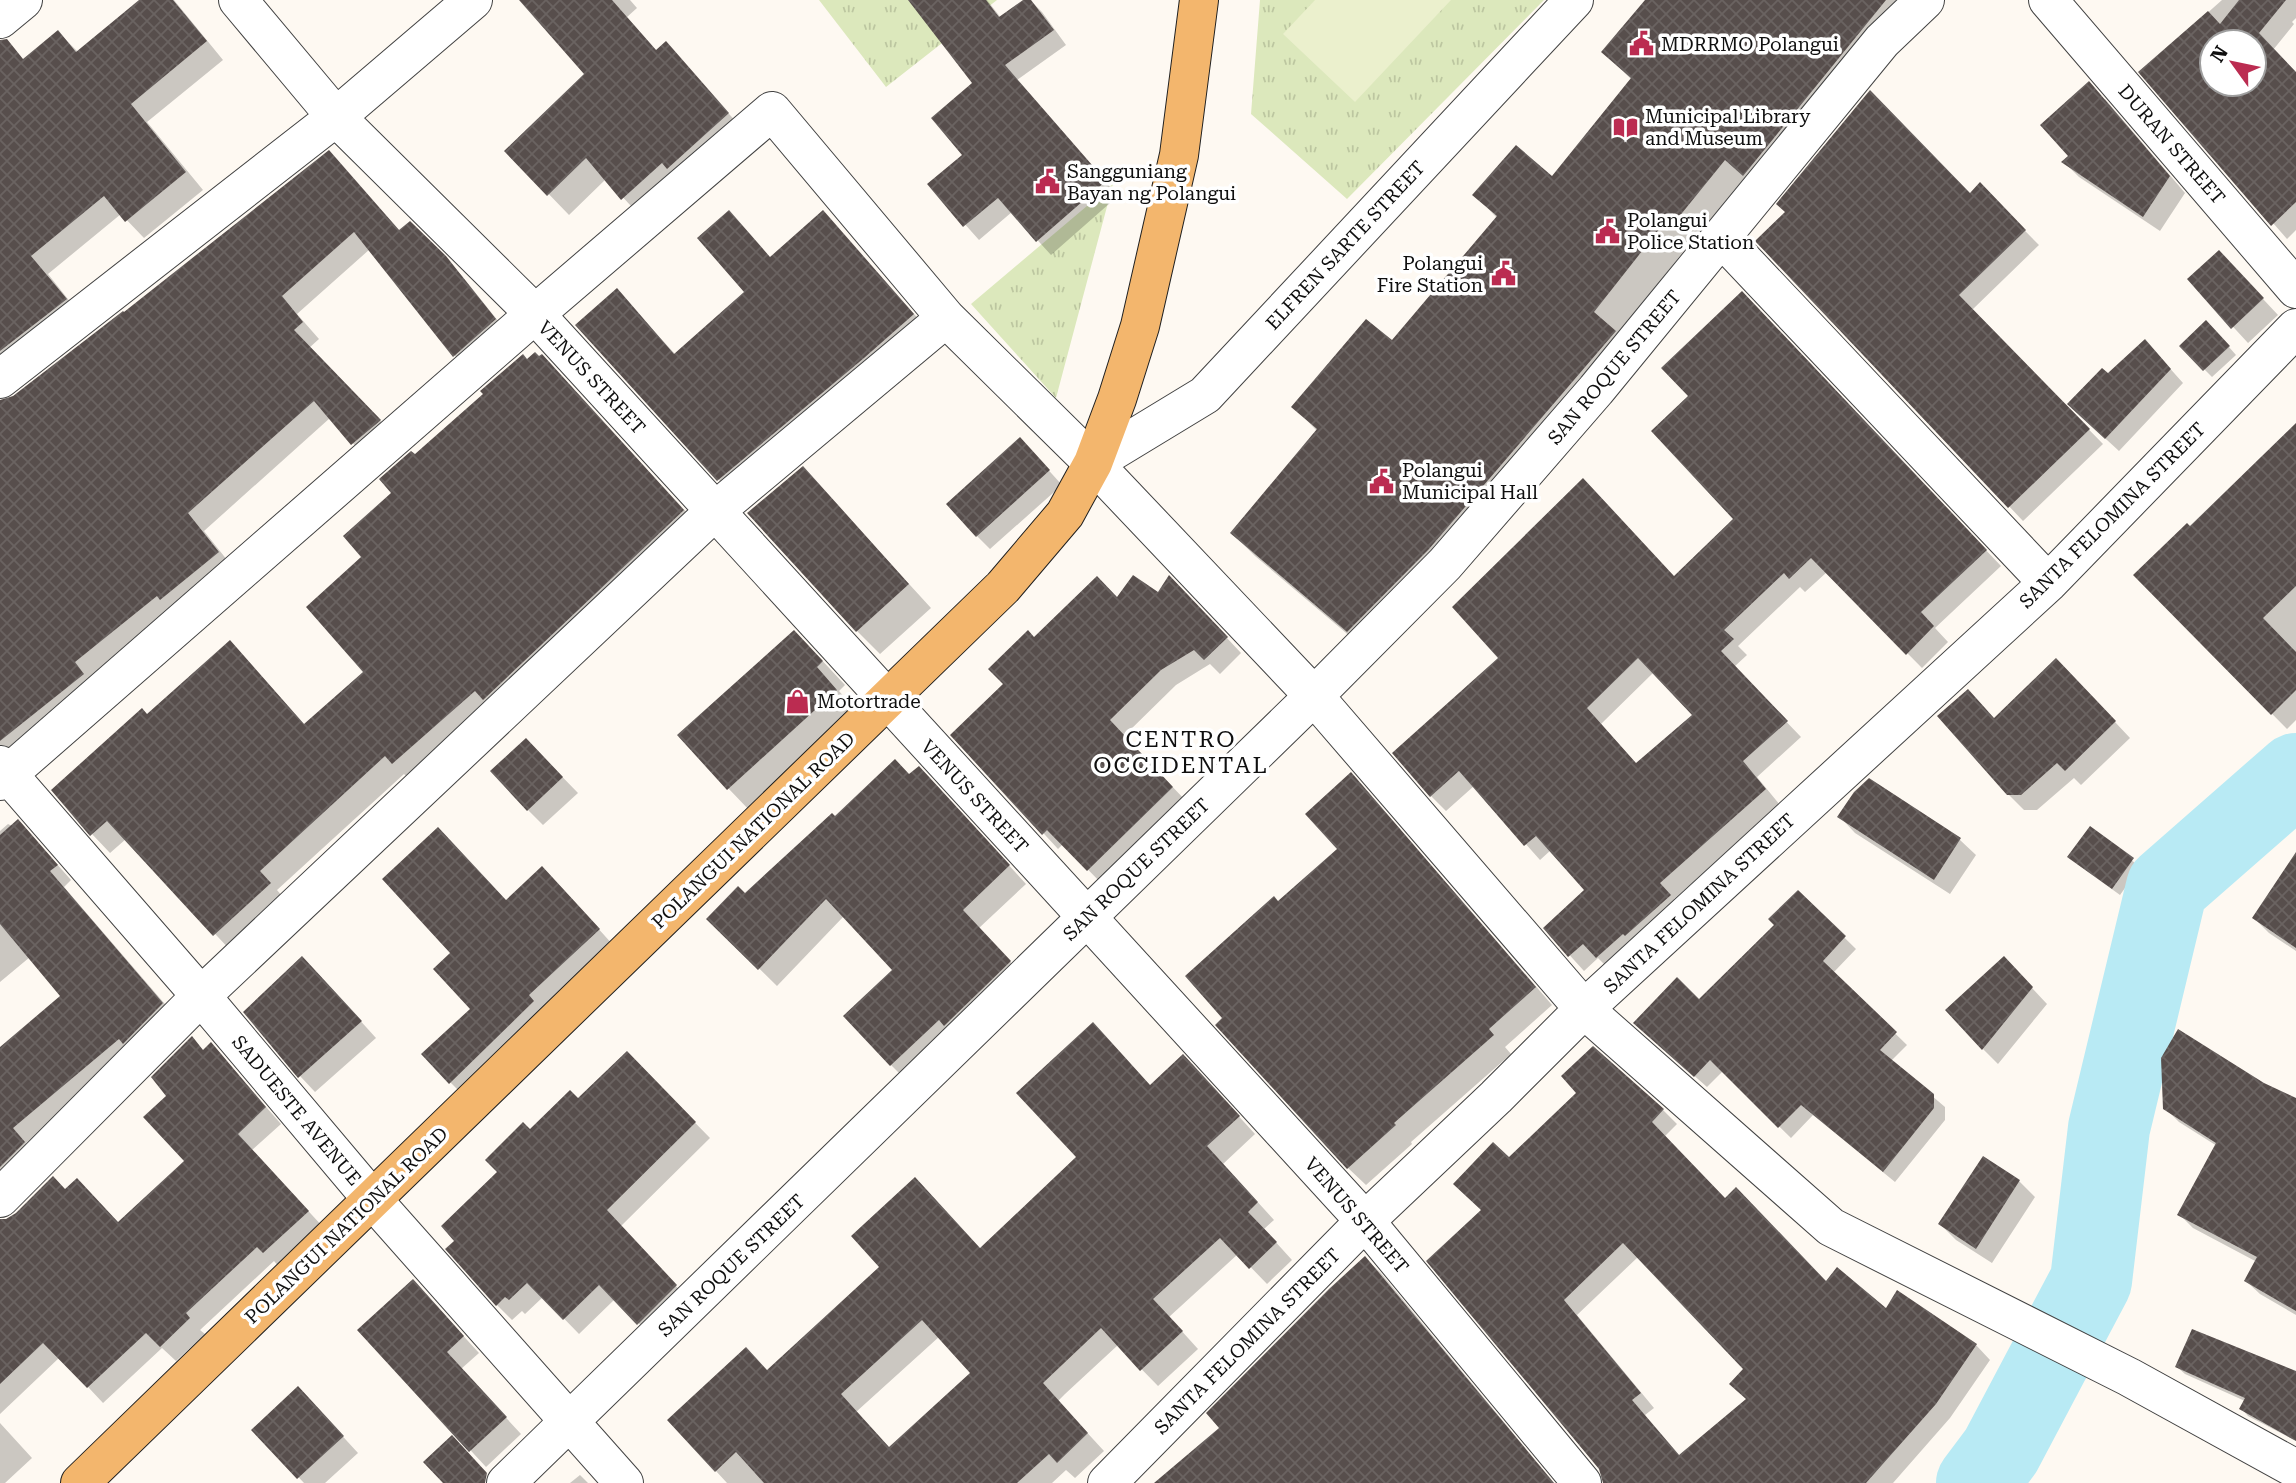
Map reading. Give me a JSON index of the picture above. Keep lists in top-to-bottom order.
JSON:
{
  "streets": {
    "main road": ["POLANGUI NATIONAL ROAD"],
    "street": [
      "DURAN STREET",
      "ELFREN SARTE STREET",
      "SAN ROQUE STREET",
      "VENUS STREET",
      "SANTA FELOMINA STREET",
      "SADUESTE AVENUE"
    ]
  },
  "crossings": [
    ["ELFREN SARTE STREET", "POLANGUI NATIONAL ROAD"],
    ["SAN ROQUE STREET", "VENUS STREET"],
    ["SAN ROQUE STREET", "SADUESTE AVENUE"],
    ["VENUS STREET", "SANTA FELOMINA STREET"],
    ["VENUS STREET", "POLANGUI NATIONAL ROAD"],
    ["POLANGUI NATIONAL ROAD", "SADUESTE AVENUE"]
  ],
  "districts": ["CENTRO OCCIDENTAL"],
  "places": {
    "public building": [
      "MDRRMO Polangui",
      "Sangguniang Bayan ng Polangui",
      "Polangui Police Station",
      "Polangui Fire Station",
      "Polangui Municipal Hall"
    ],
    "library": ["Municipal Library and Museum"],
    "shop": ["Motortrade"]
  },
  "north": "top left"
}
